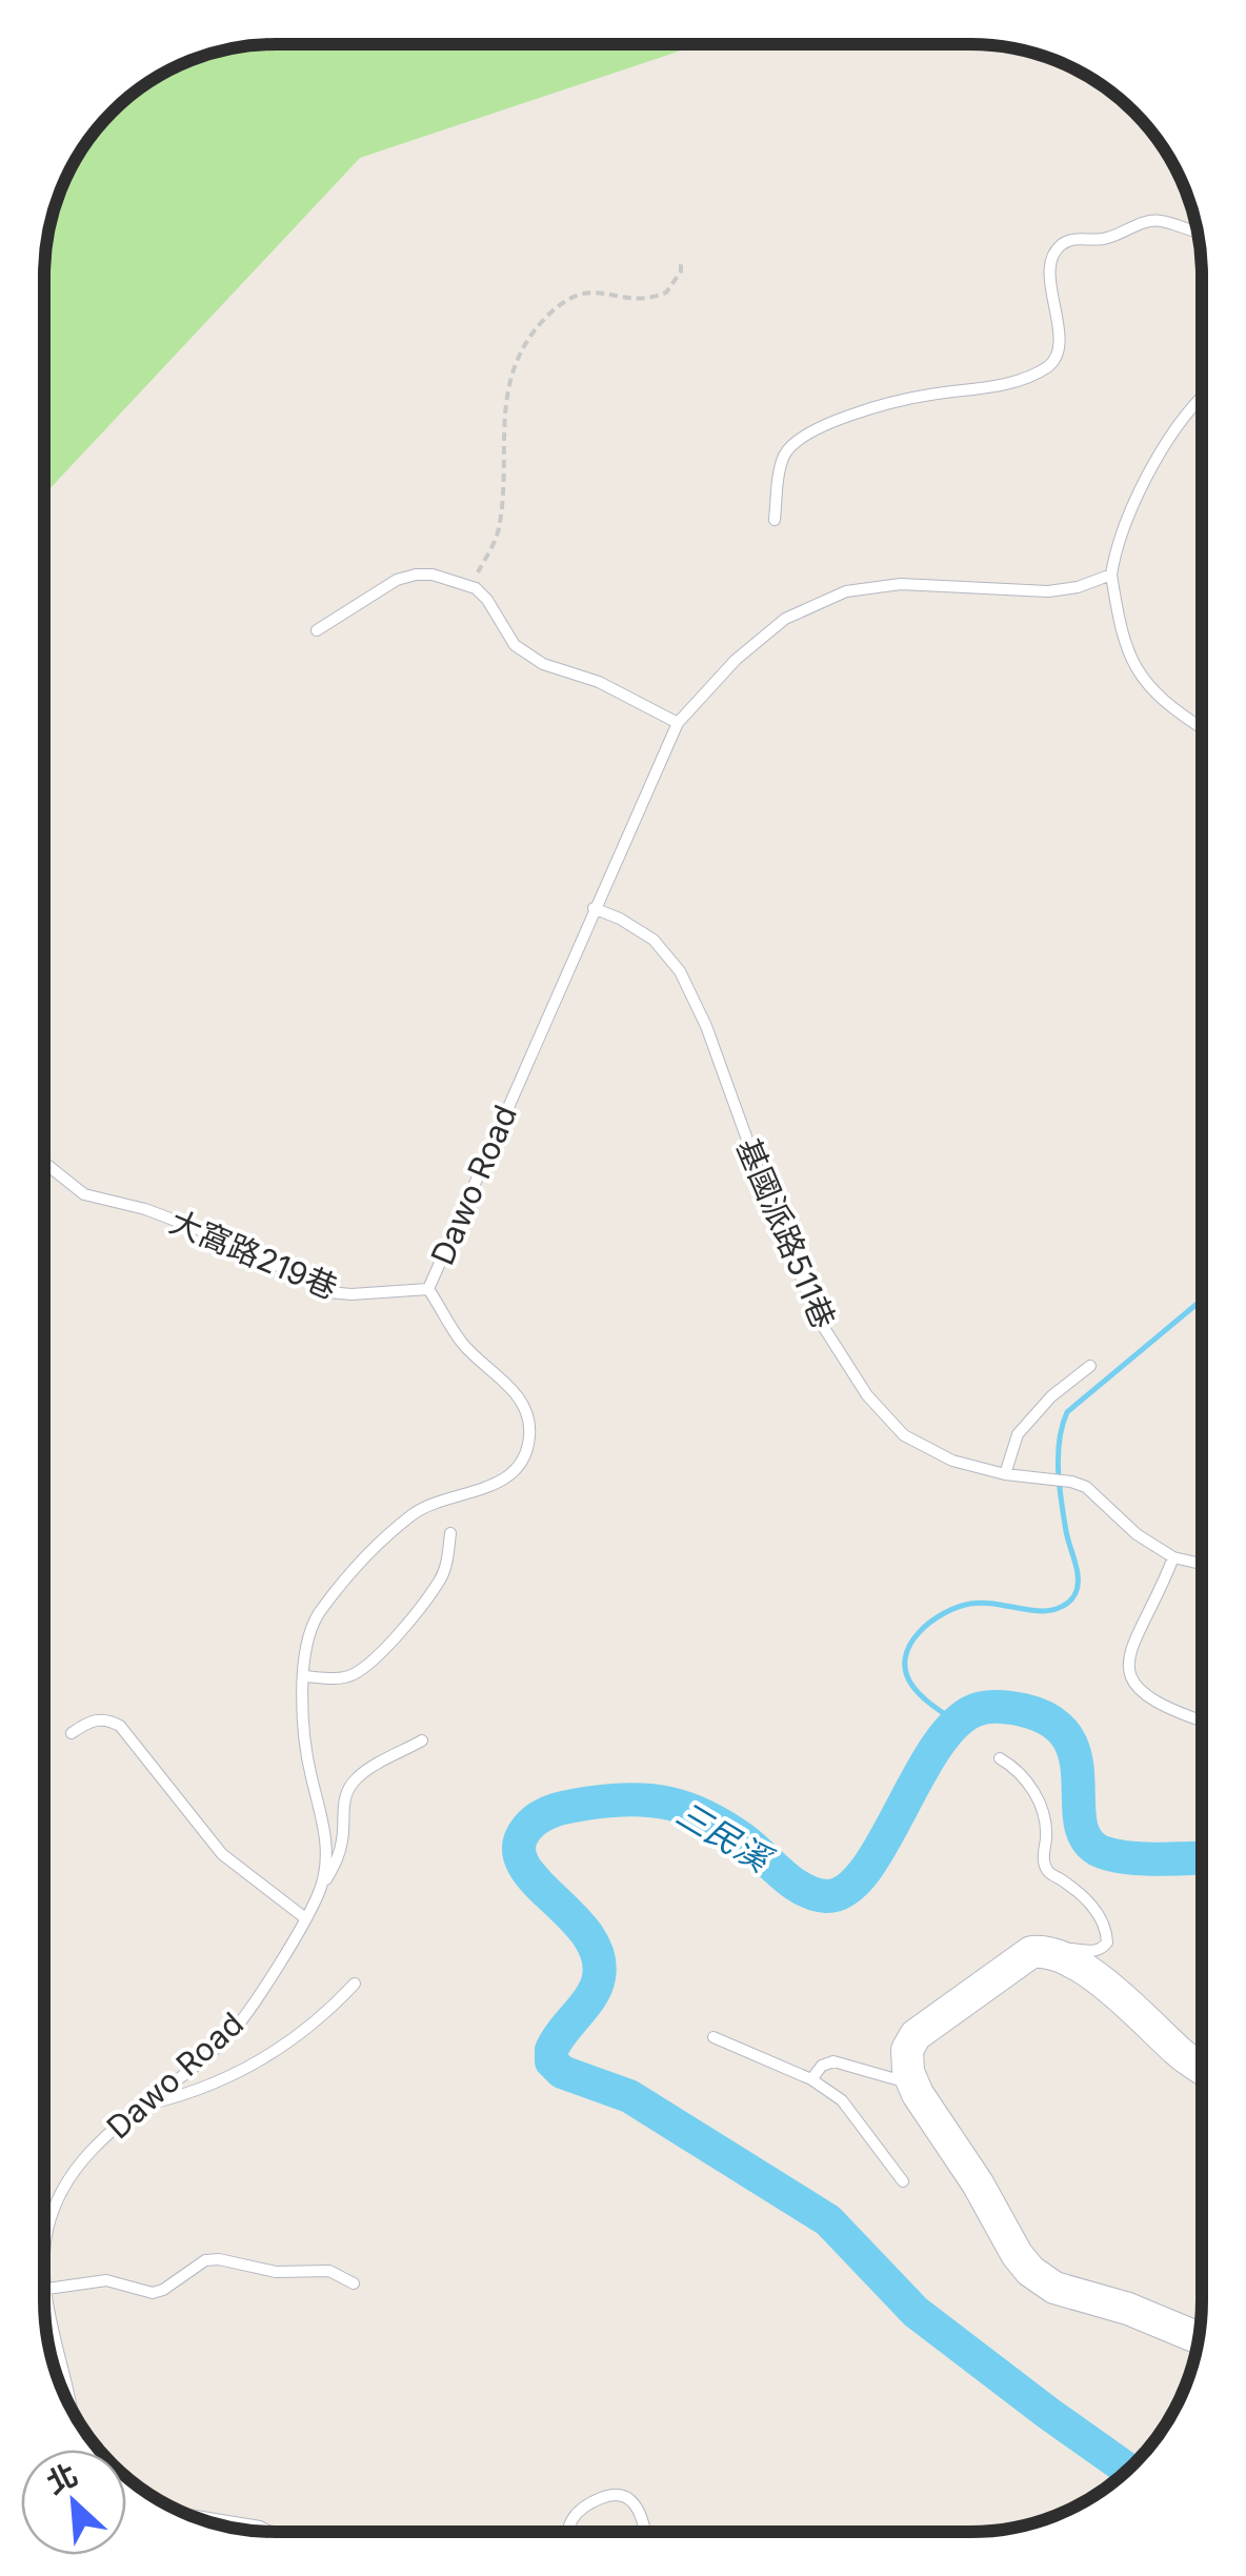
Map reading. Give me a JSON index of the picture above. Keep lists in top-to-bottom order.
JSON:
{
  "streets": {
    "lane": ["Dawo Road", "基國派路511巷", "大窩路219巷"]
  },
  "crossings": [
    ["Dawo Road", "基國派路511巷"],
    ["Dawo Road", "大窩路219巷"]
  ],
  "water": ["三民溪"],
  "north": "top left"
}
